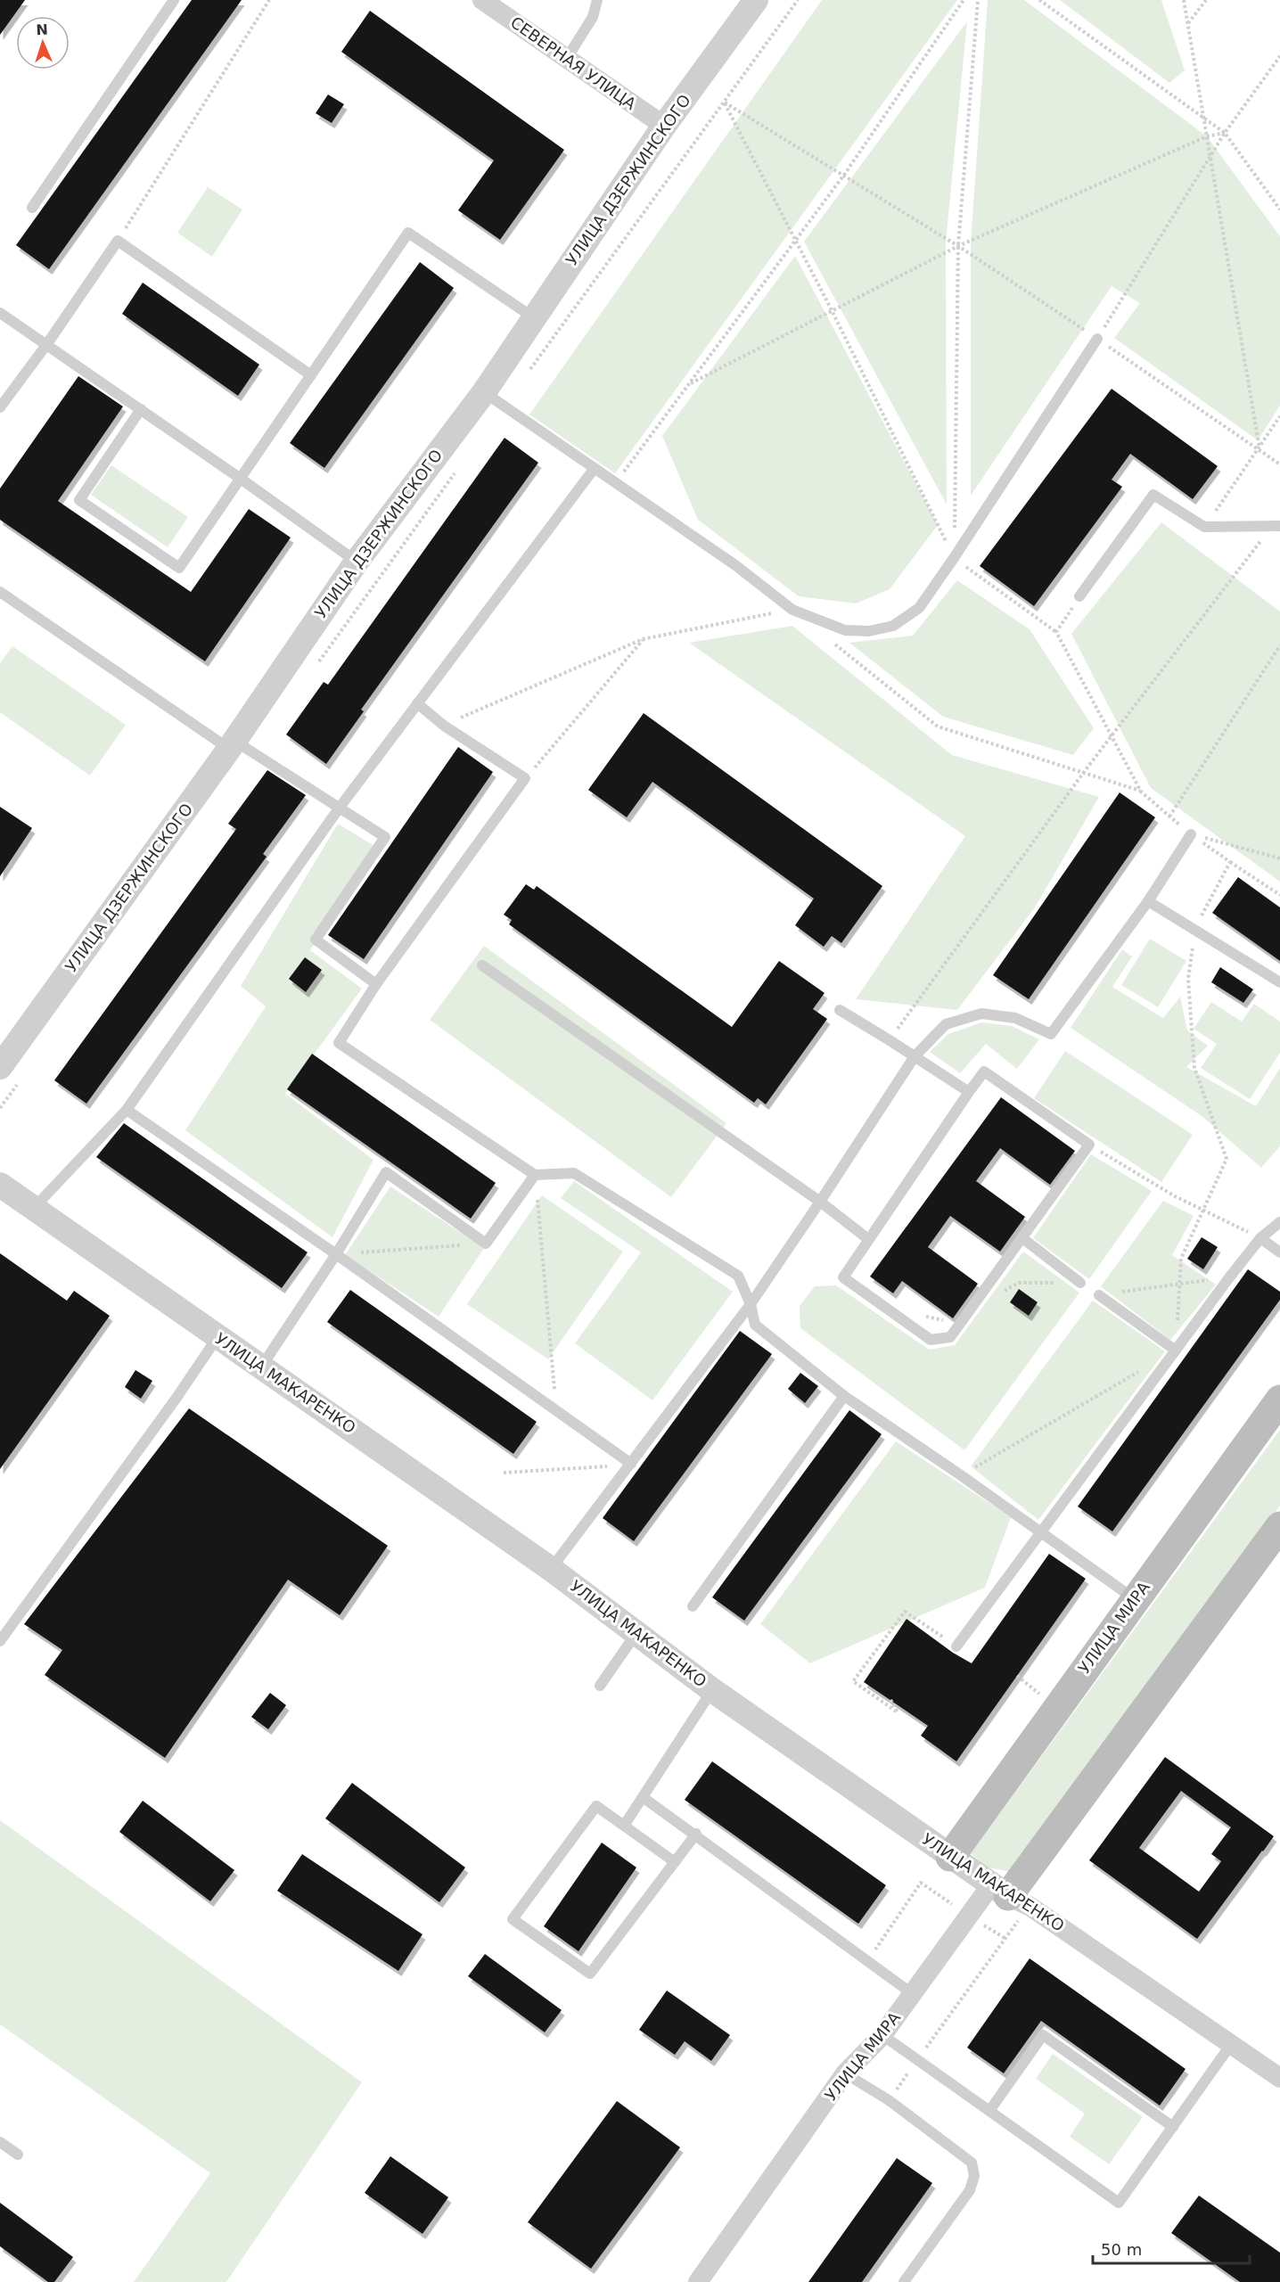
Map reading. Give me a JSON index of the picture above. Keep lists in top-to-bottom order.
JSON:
{
  "streets": {
    "main road": ["УЛИЦА МИРА"],
    "street": ["СЕВЕРНАЯ УЛИЦА", "УЛИЦА ДЗЕРЖИНСКОГО", "УЛИЦА МАКАРЕНКО"]
  },
  "crossings": [
    ["СЕВЕРНАЯ УЛИЦА", "УЛИЦА ДЗЕРЖИНСКОГО"],
    ["УЛИЦА МАКАРЕНКО", "УЛИЦА МИРА"]
  ],
  "scale_bar": "50 m",
  "north": "top"
}
